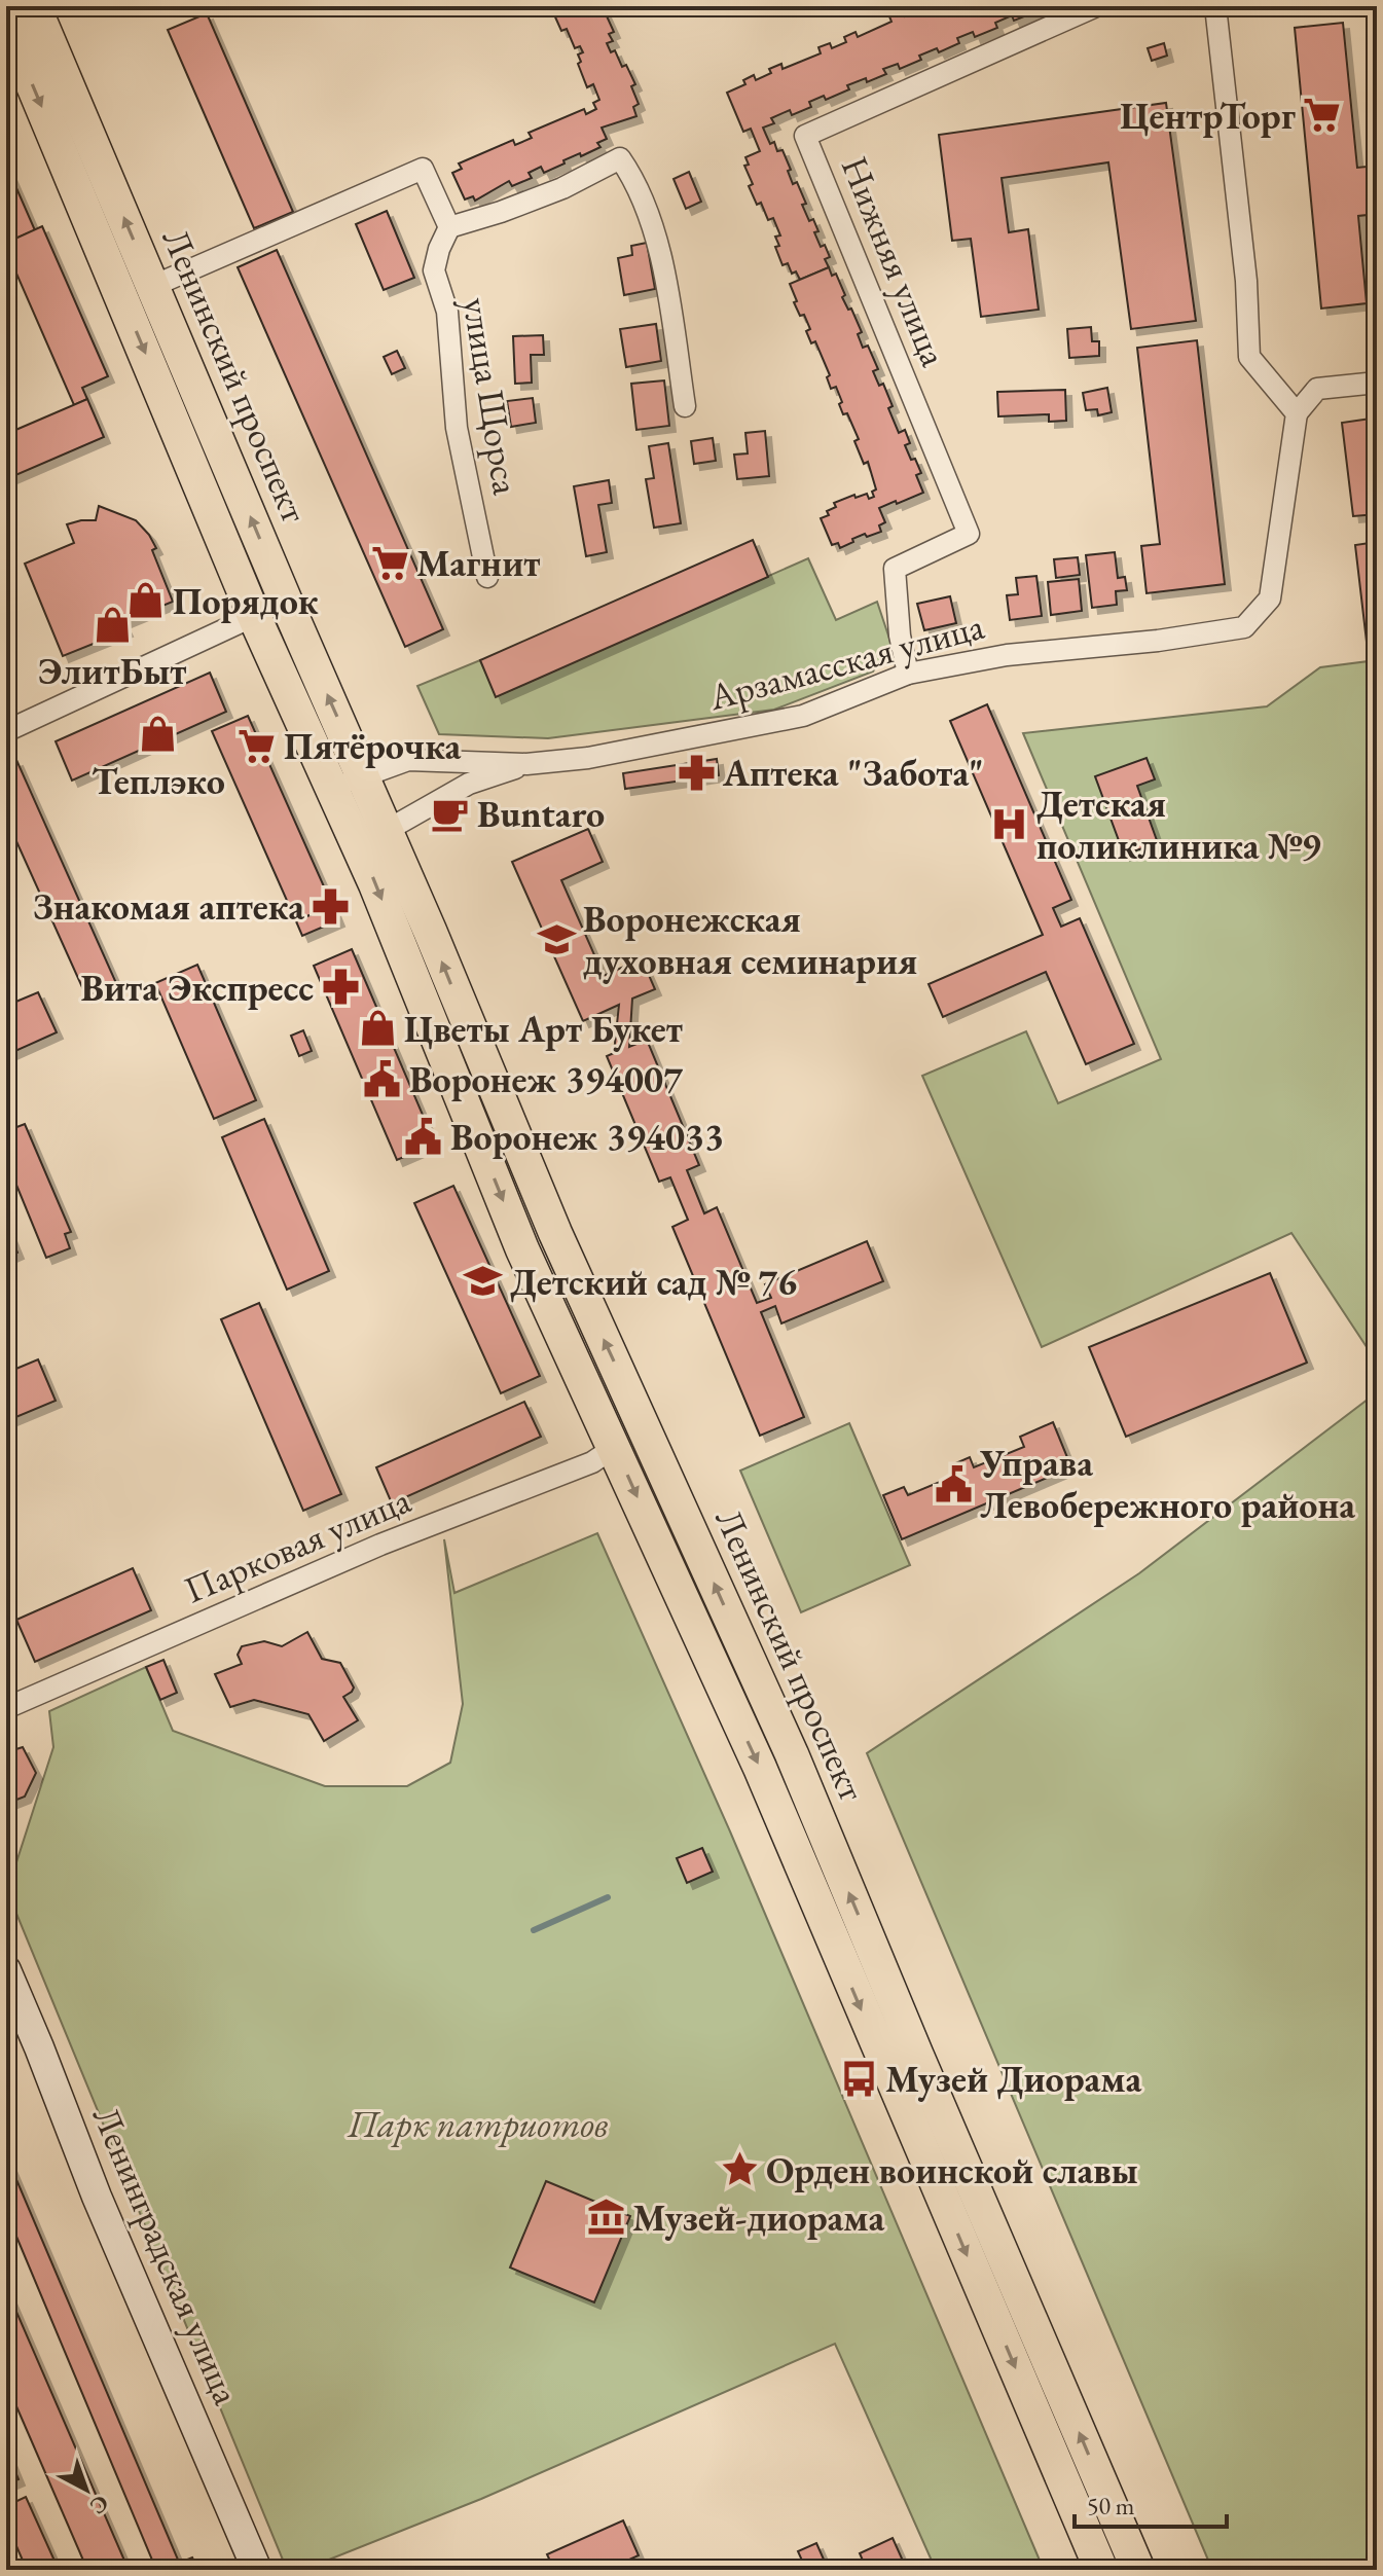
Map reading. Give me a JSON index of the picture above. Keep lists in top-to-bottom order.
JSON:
{
  "streets": {
    "main road": ["Ленинский проспект", "Ленинградская улица"],
    "street": [
      "Нижняя улица",
      "улица Щорса",
      "Арзамасская улица",
      "Парковая улица"
    ]
  },
  "crossings": [
    ["Нижняя улица", "Арзамасская улица"],
    ["Ленинский проспект", "Арзамасская улица"],
    ["Ленинский проспект", "Парковая улица"]
  ],
  "parks": ["Парк патриотов"],
  "places": {
    "supermarket": ["ЦентрТорг", "Магнит", "Пятёрочка"],
    "shop": [
      "Порядок",
      "ЭлитБыт",
      "Теплэко",
      "Цветы Арт Букет"
    ],
    "pharmacy": ["Аптека \"Забота\"", "Знакомая аптека", "Вита Экспресс"],
    "cafe": ["Buntaro"],
    "hospital": ["Детская поликлиника №9"],
    "school or university": ["Воронежская духовная семинария", "Детский сад № 76"],
    "public building": ["Воронеж 394007", "Воронеж 394033", "Управа Левобережного района"],
    "bus stop": ["Музей Диорама"],
    "place": ["Орден воинской славы"],
    "museum": ["Музей-диорама"]
  },
  "scale_bar": "50 m",
  "north": "bottom right"
}
